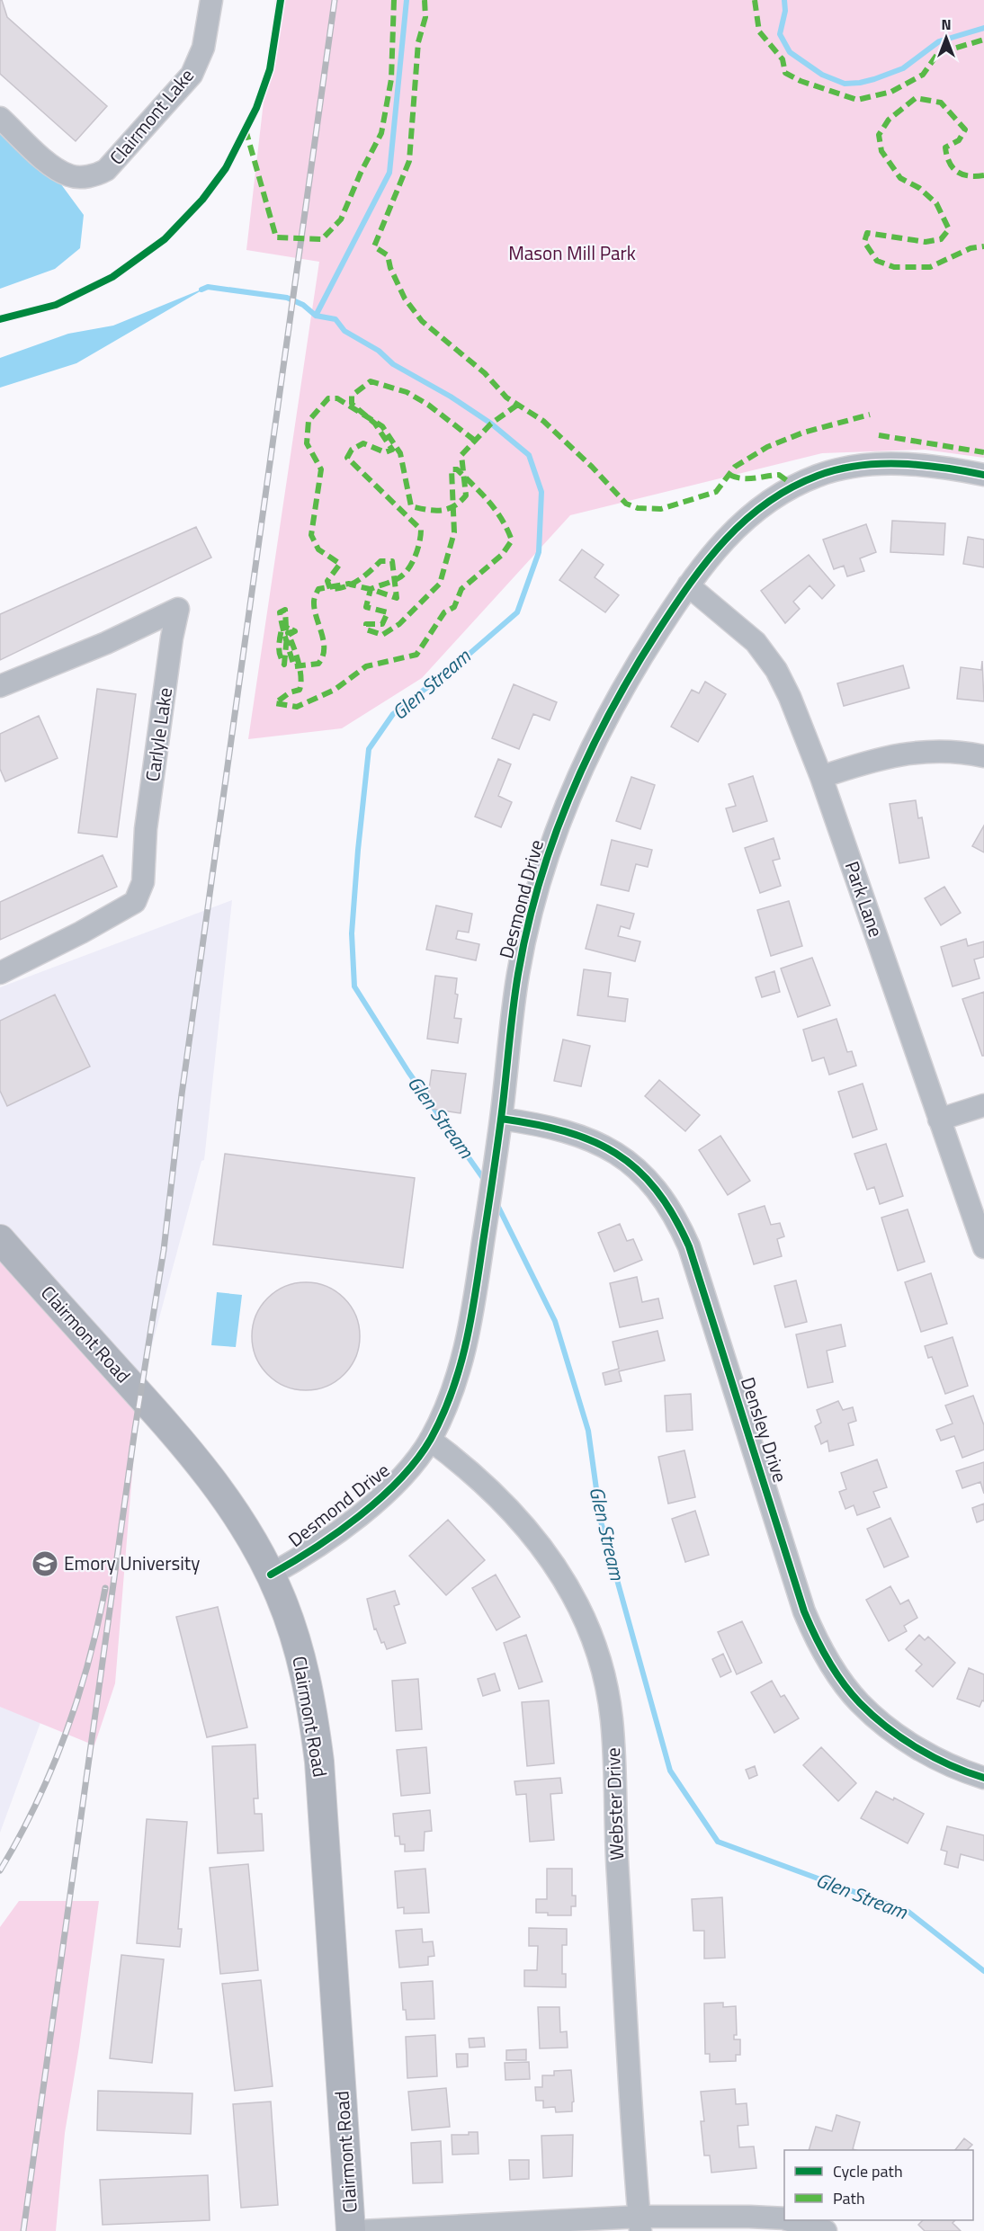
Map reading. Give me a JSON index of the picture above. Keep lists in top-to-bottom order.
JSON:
{
  "streets": {
    "main road": ["Clairmont Road"],
    "street": [
      "Clairmont Lake",
      "Carlyle Lake",
      "Desmond Drive",
      "Park Lane",
      "Densley Drive",
      "Webster Drive"
    ]
  },
  "crossings": [
    ["Desmond Drive", "Park Lane"],
    ["Desmond Drive", "Clairmont Road"],
    ["Desmond Drive", "Densley Drive"],
    ["Desmond Drive", "Webster Drive"]
  ],
  "water": ["Glen Stream"],
  "parks": ["Mason Mill Park"],
  "places": {
    "school or university": ["Emory University"]
  },
  "legend": ["Cycle path", "Path"],
  "north": "top"
}
